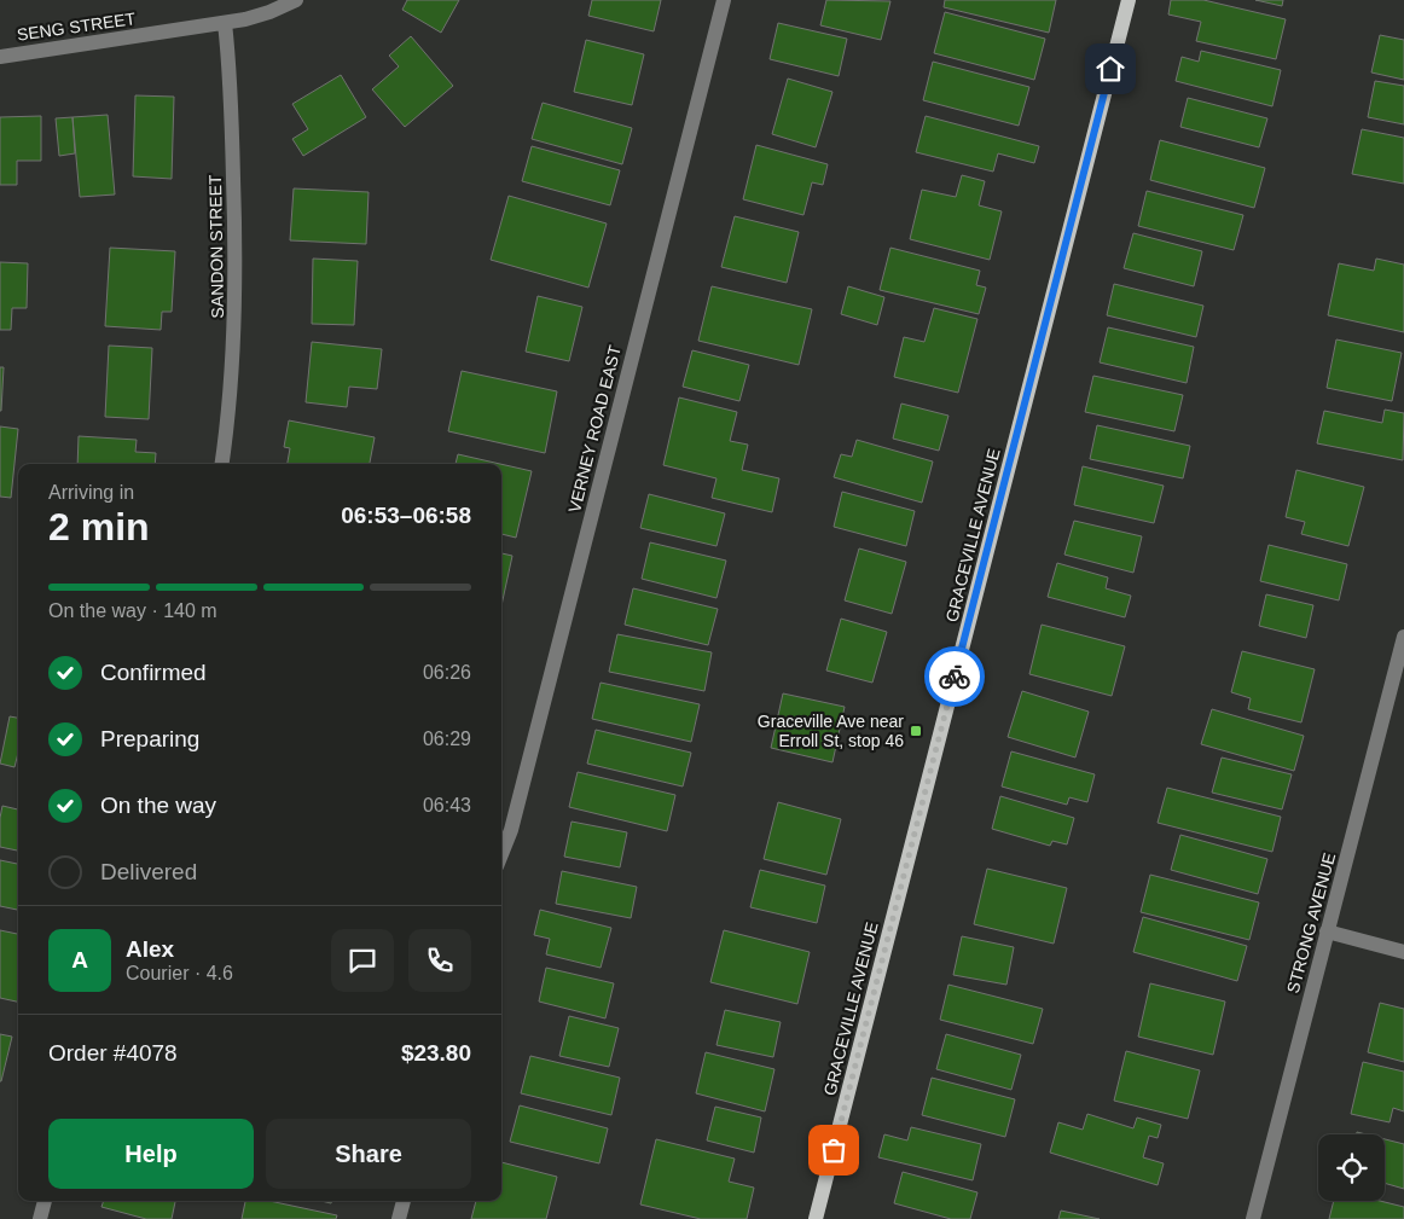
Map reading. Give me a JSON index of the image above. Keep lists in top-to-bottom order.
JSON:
{
  "streets": {
    "main road": ["GRACEVILLE AVENUE"],
    "street": [
      "SENG STREET",
      "SANDON STREET",
      "VERNEY ROAD EAST",
      "STRONG AVENUE"
    ]
  },
  "crossings": [
    ["SENG STREET", "SANDON STREET"]
  ],
  "places": {
    "transit": ["Graceville Ave near Erroll St, stop 46"]
  },
  "page": {
    "heading": ["2 min", "Arriving in", "06:53–06:58"],
    "panel": [
      "Alex",
      "Courier · 4.6",
      "Order #4078",
      "$23.80"
    ],
    "bar": "On the way · 140 m",
    "list": [
      ["Confirmed", "06:26"],
      ["Preparing", "06:29"],
      ["On the way", "06:43"],
      "Delivered"
    ],
    "round": "A",
    "buttons": ["Help", "Share"]
  }
}
